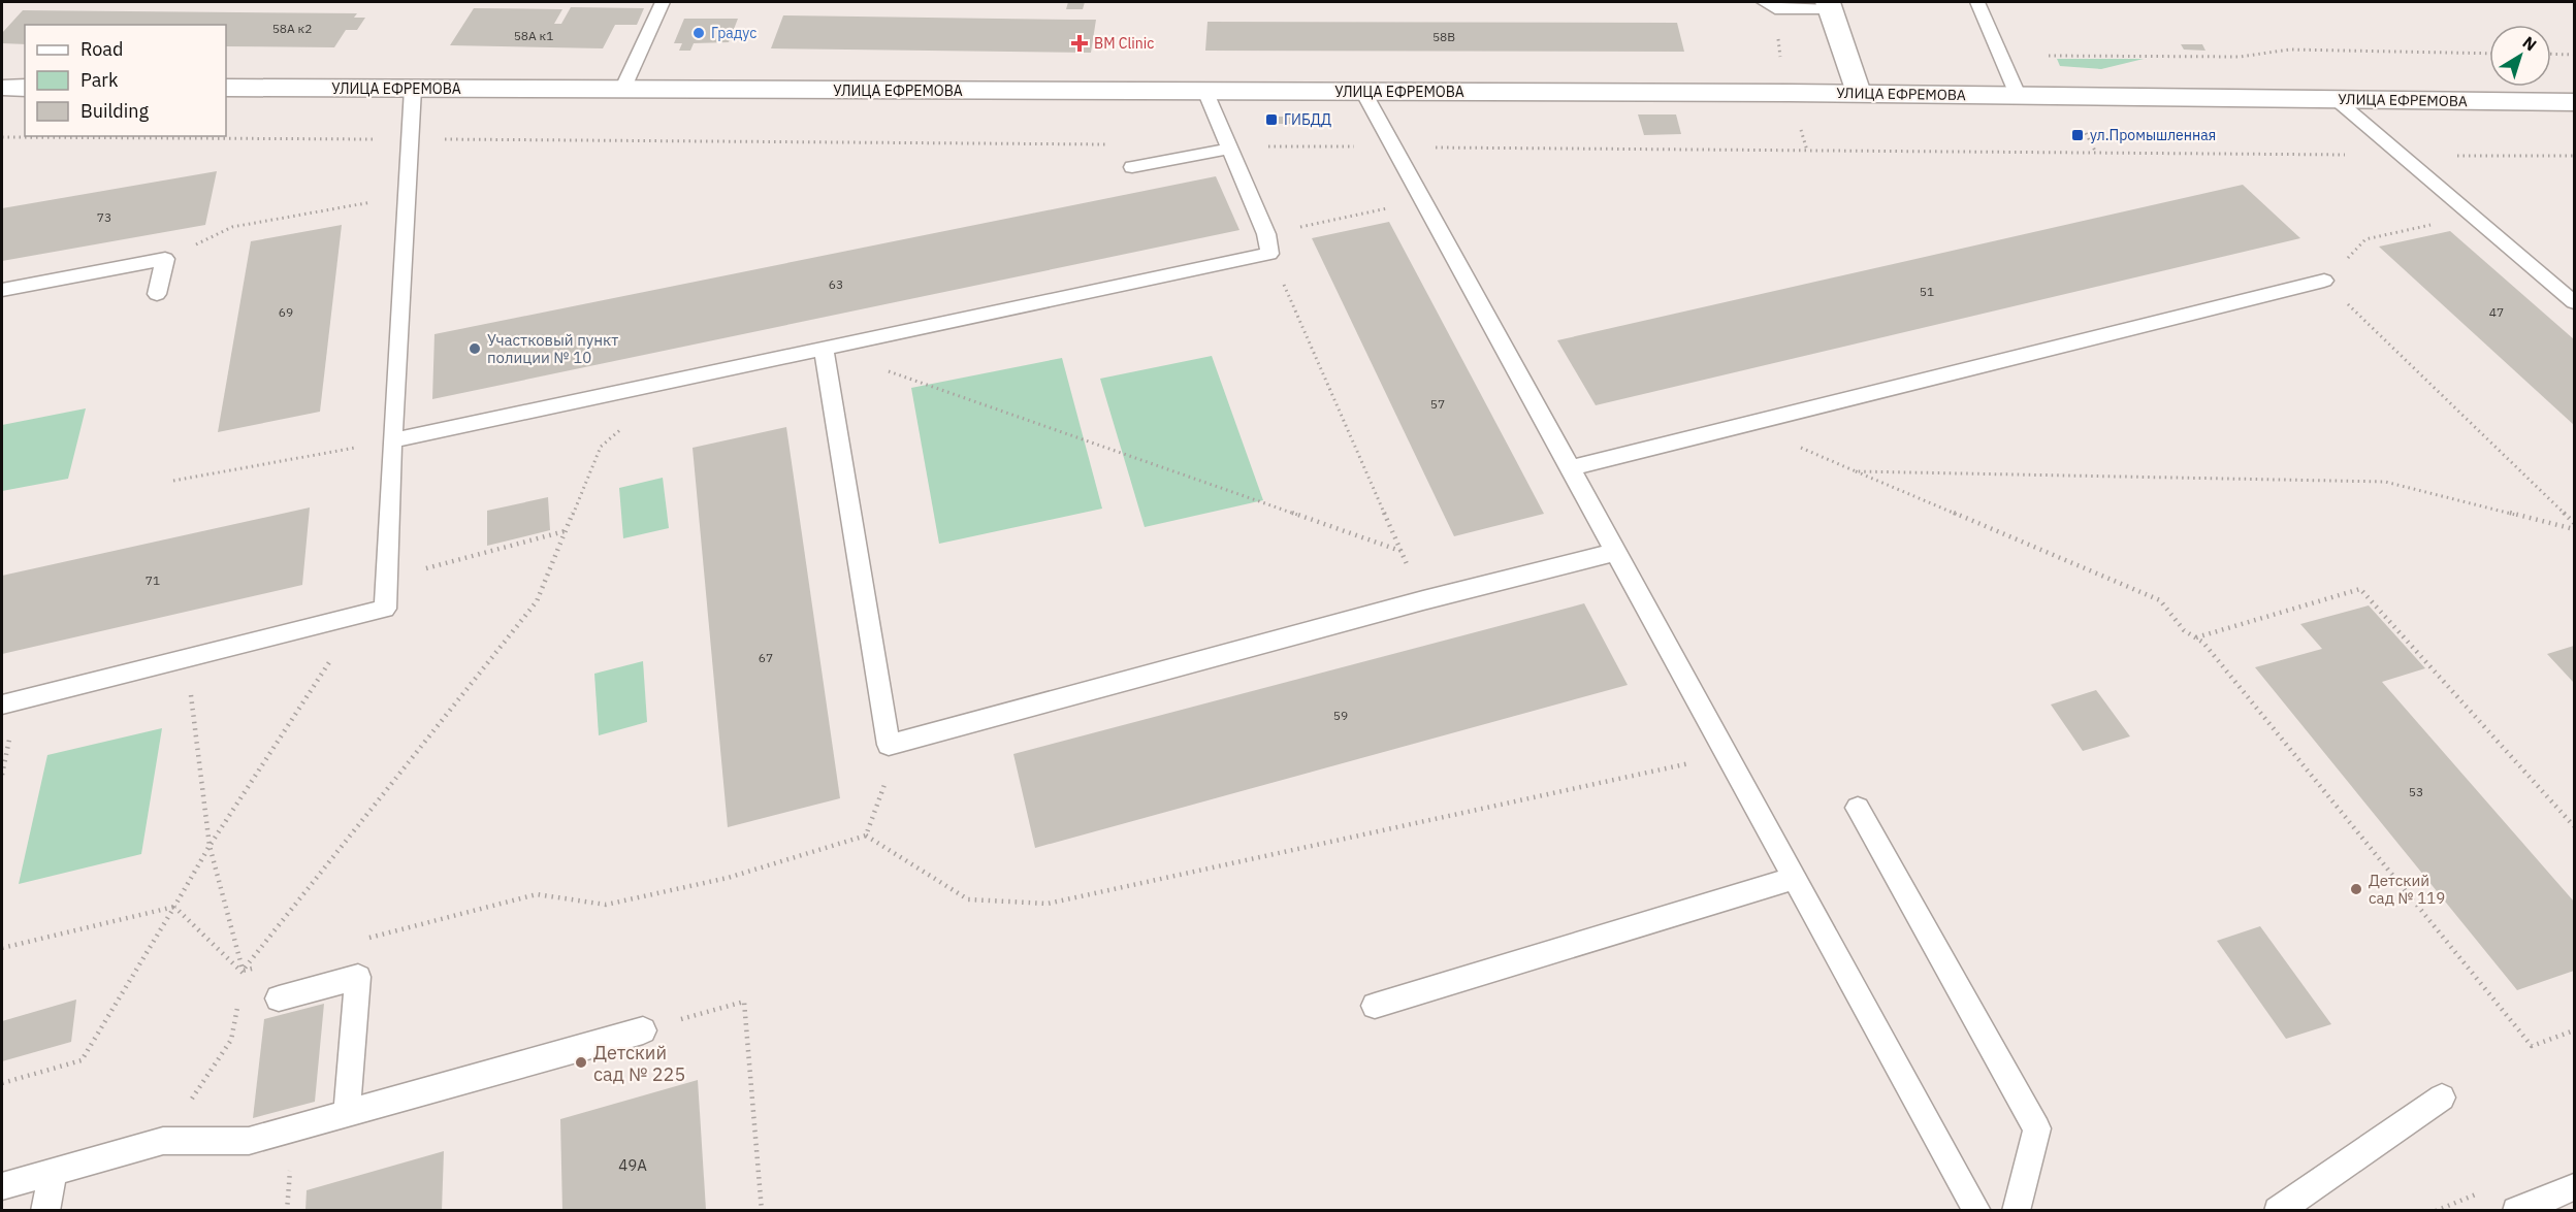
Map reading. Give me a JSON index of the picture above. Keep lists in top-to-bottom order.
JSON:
{
  "streets": {
    "street": ["УЛИЦА ЕФРЕМОВА"]
  },
  "places": {
    "other": [
      "Градус",
      "Участковый пункт полиции № 10",
      "Детский сад № 119",
      "Детский сад № 225"
    ],
    "health": ["BM Clinic"],
    "transit": ["ГИБДД", "ул.Промышленная"]
  },
  "house_numbers": [
    "58А к2",
    "58А к1",
    "58В",
    "73",
    "63",
    "51",
    "69",
    "47",
    "57",
    "71",
    "67",
    "59",
    "53",
    "49А"
  ],
  "legend": ["Road", "Park", "Building"],
  "north": "top right"
}
